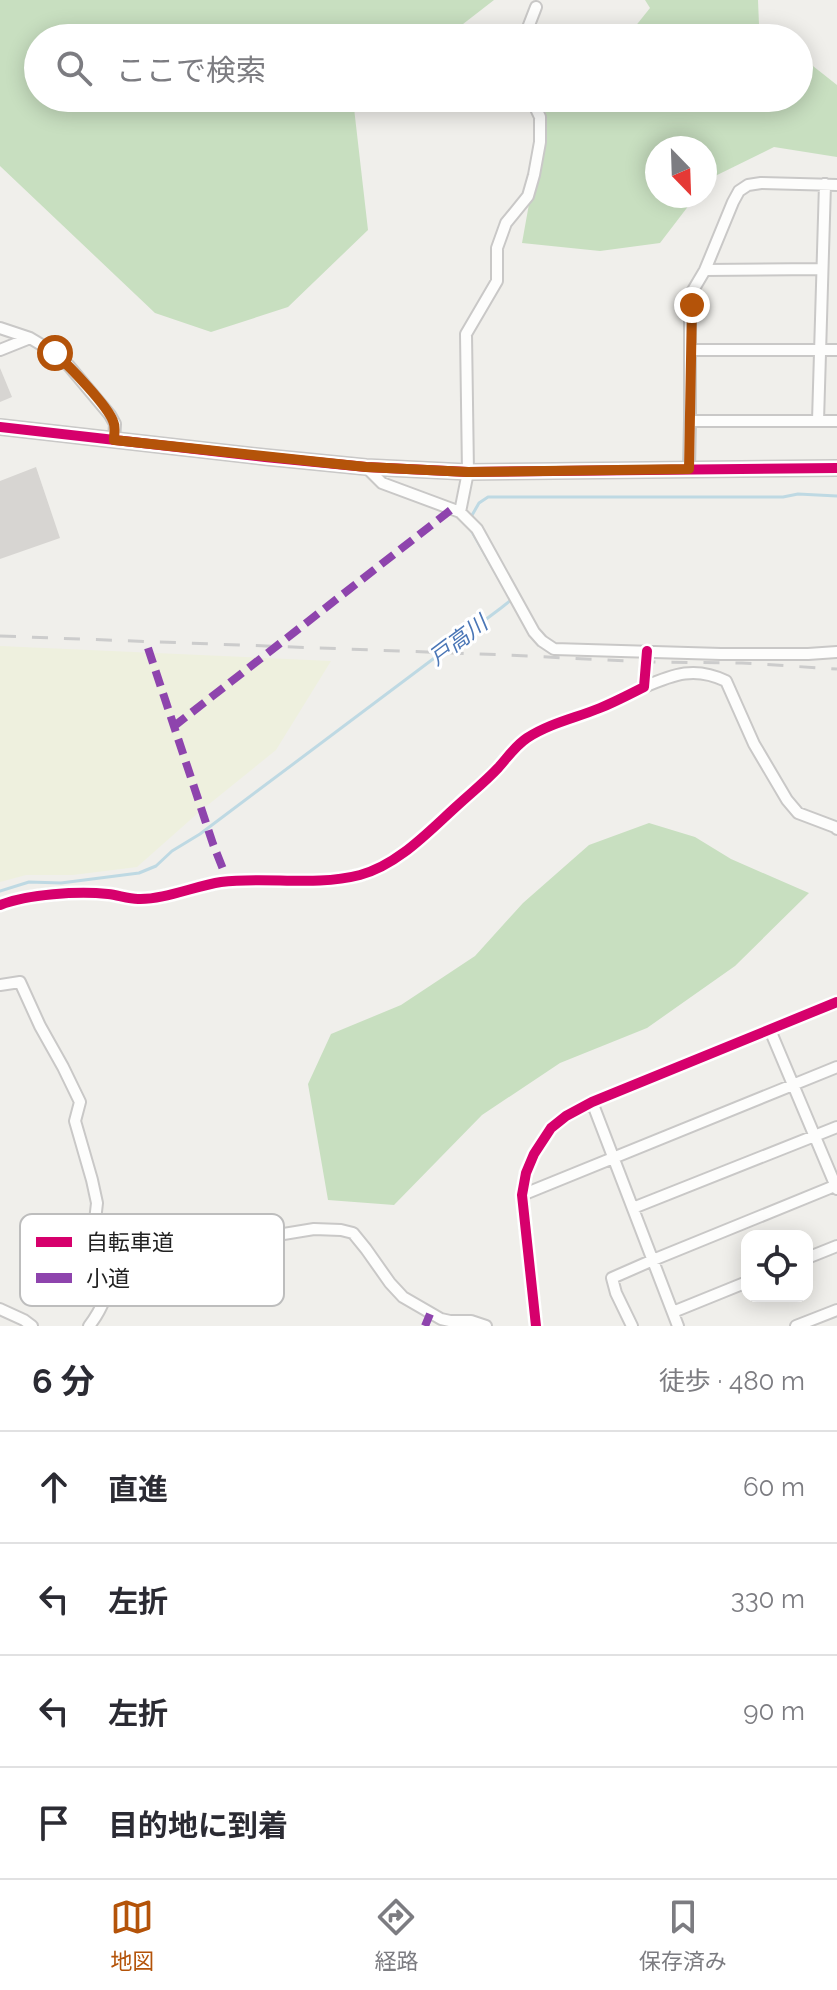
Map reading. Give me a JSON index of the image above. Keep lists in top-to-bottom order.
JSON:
{
  "water": ["戸高川"],
  "legend": ["自転車道", "小道"],
  "north": "bottom right",
  "page": {
    "search": "ここで検索",
    "heading": ["6 分", "徒歩 · 480 m"],
    "list": [
      ["直進", "60 m"],
      ["左折", "330 m"],
      ["左折", "90 m"],
      "目的地に到着"
    ],
    "nav": ["地図", "経路", "保存済み"]
  }
}
